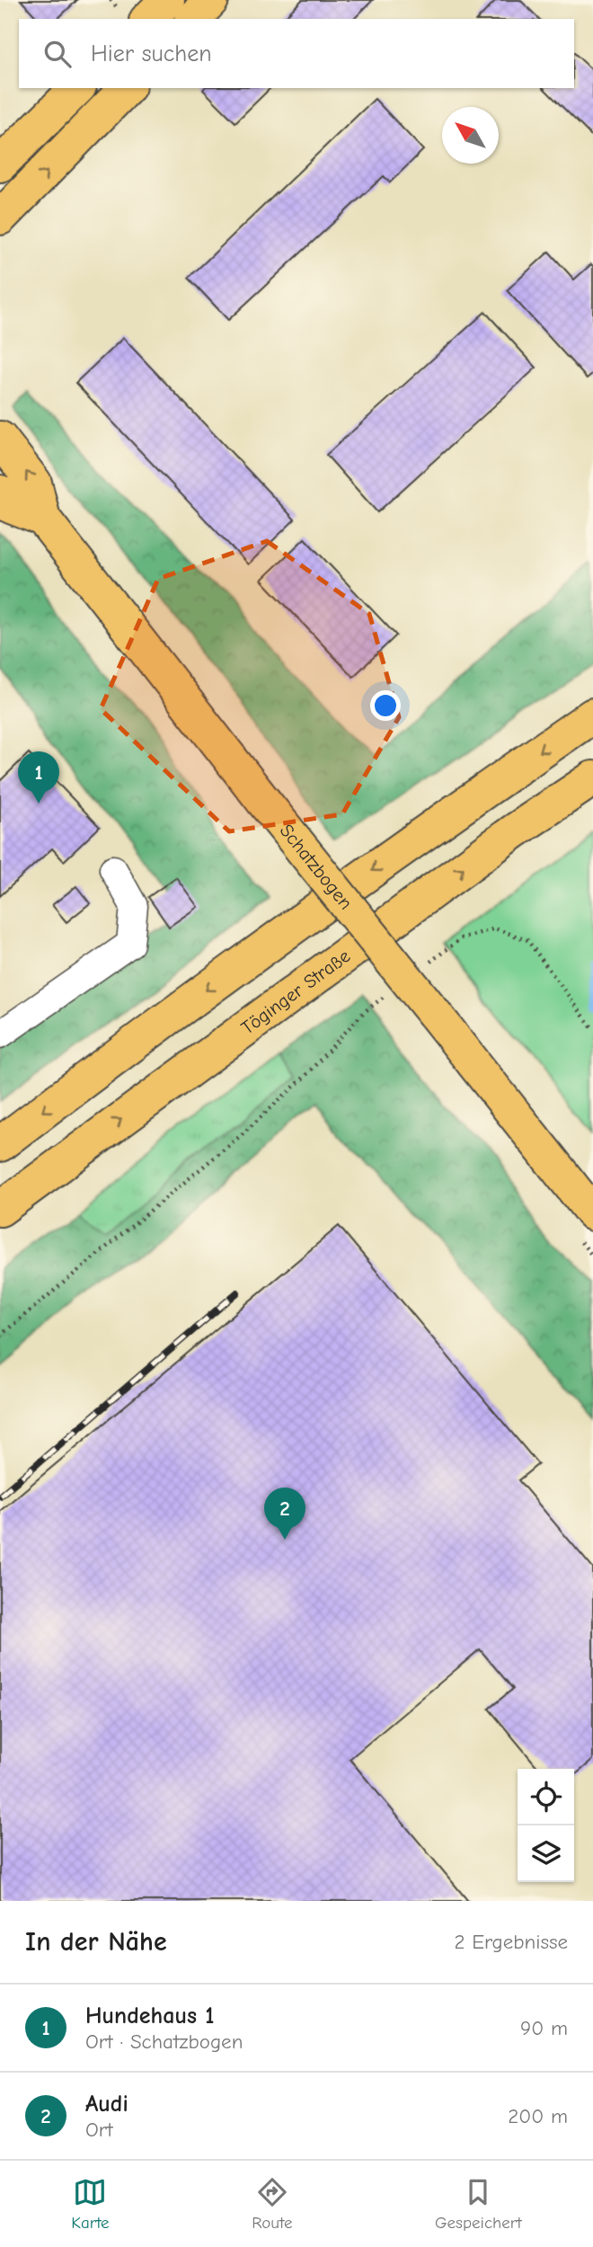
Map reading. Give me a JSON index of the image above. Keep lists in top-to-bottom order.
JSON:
{
  "streets": {
    "main road": ["Schatzbogen", "Töginger Straße"]
  },
  "north": "top left",
  "page": {
    "search": "Hier suchen",
    "pins": ["1", "2"],
    "heading": ["In der Nähe", "2 Ergebnisse"],
    "list": [
      {
        "mark": "1",
        "name": "Hundehaus 1",
        "note": "Ort · Schatzbogen",
        "value": "90 m"
      },
      {
        "mark": "2",
        "name": "Audi",
        "note": "Ort",
        "value": "200 m"
      }
    ],
    "nav": ["Karte", "Route", "Gespeichert"]
  }
}
